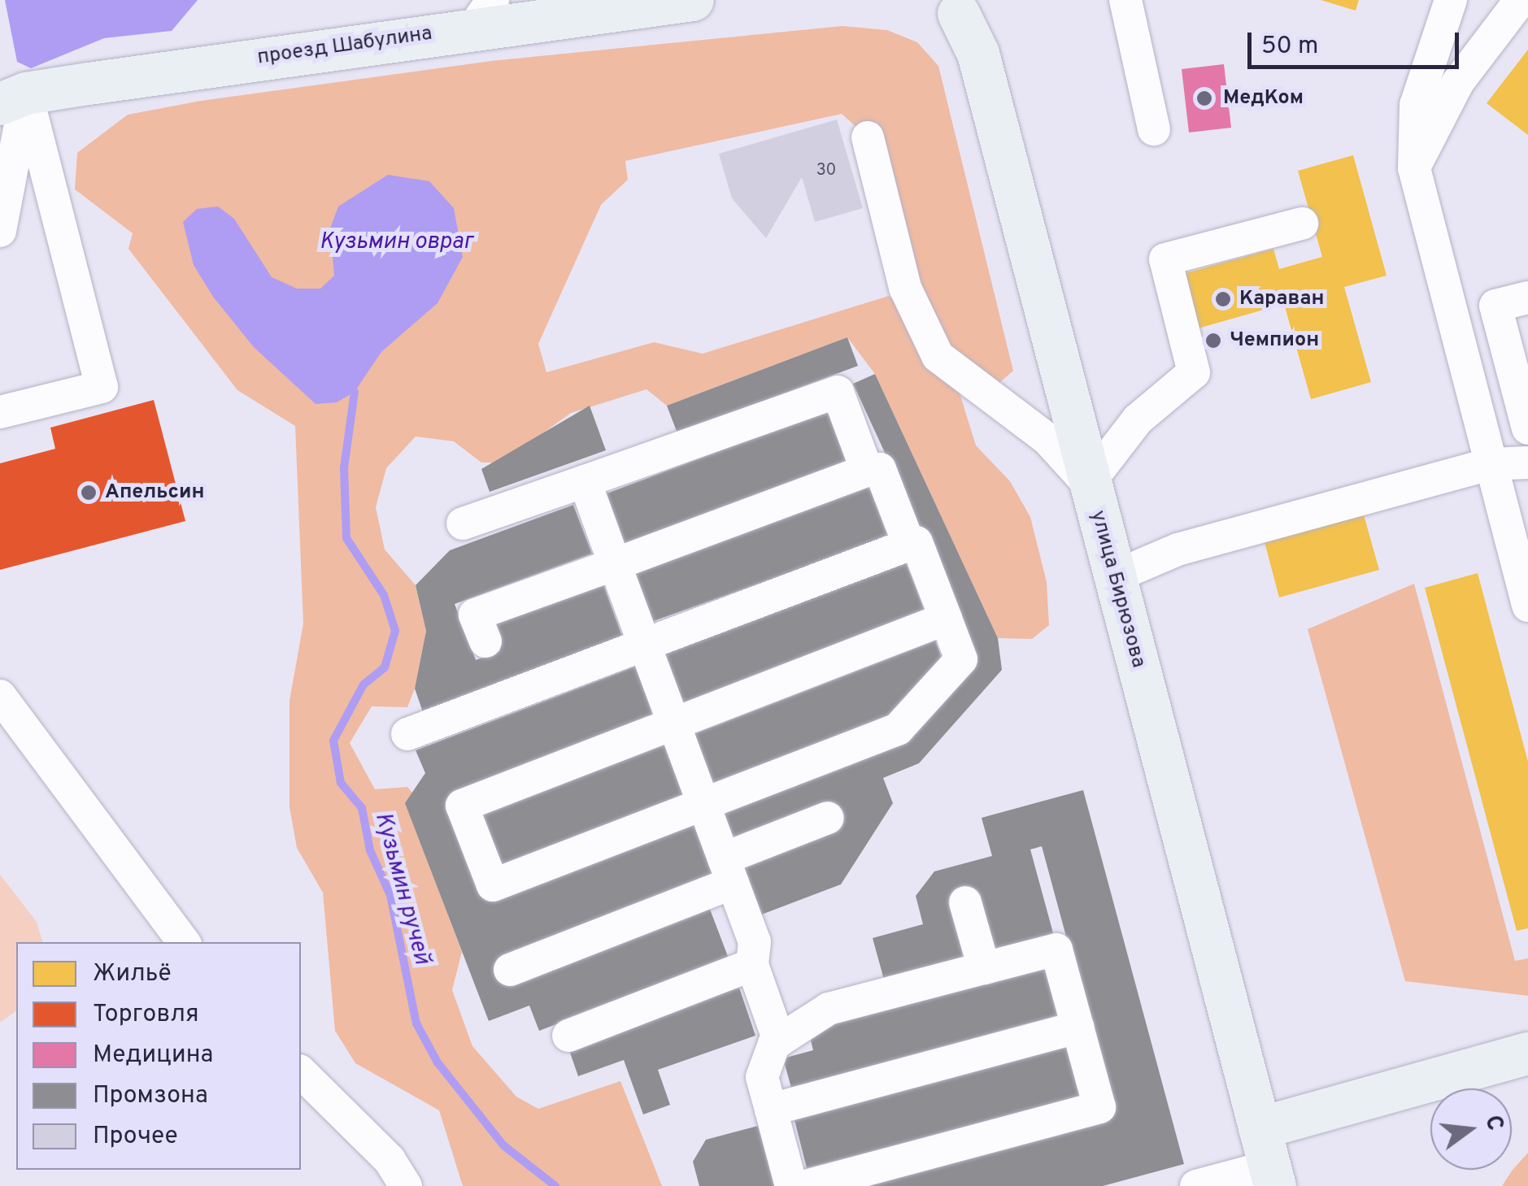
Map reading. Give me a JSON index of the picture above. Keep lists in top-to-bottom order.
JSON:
{
  "streets": {
    "main road": ["проезд Шабулина", "улица Бирюзова"]
  },
  "water": ["Кузьмин овраг", "Кузьмин ручей"],
  "places": [
    "МедКом",
    "Караван",
    "Чемпион",
    "Апельсин"
  ],
  "house_numbers": ["30"],
  "legend": [
    "Жильё",
    "Торговля",
    "Медицина",
    "Промзона",
    "Прочее"
  ],
  "scale_bar": "50 m",
  "north": "right"
}
